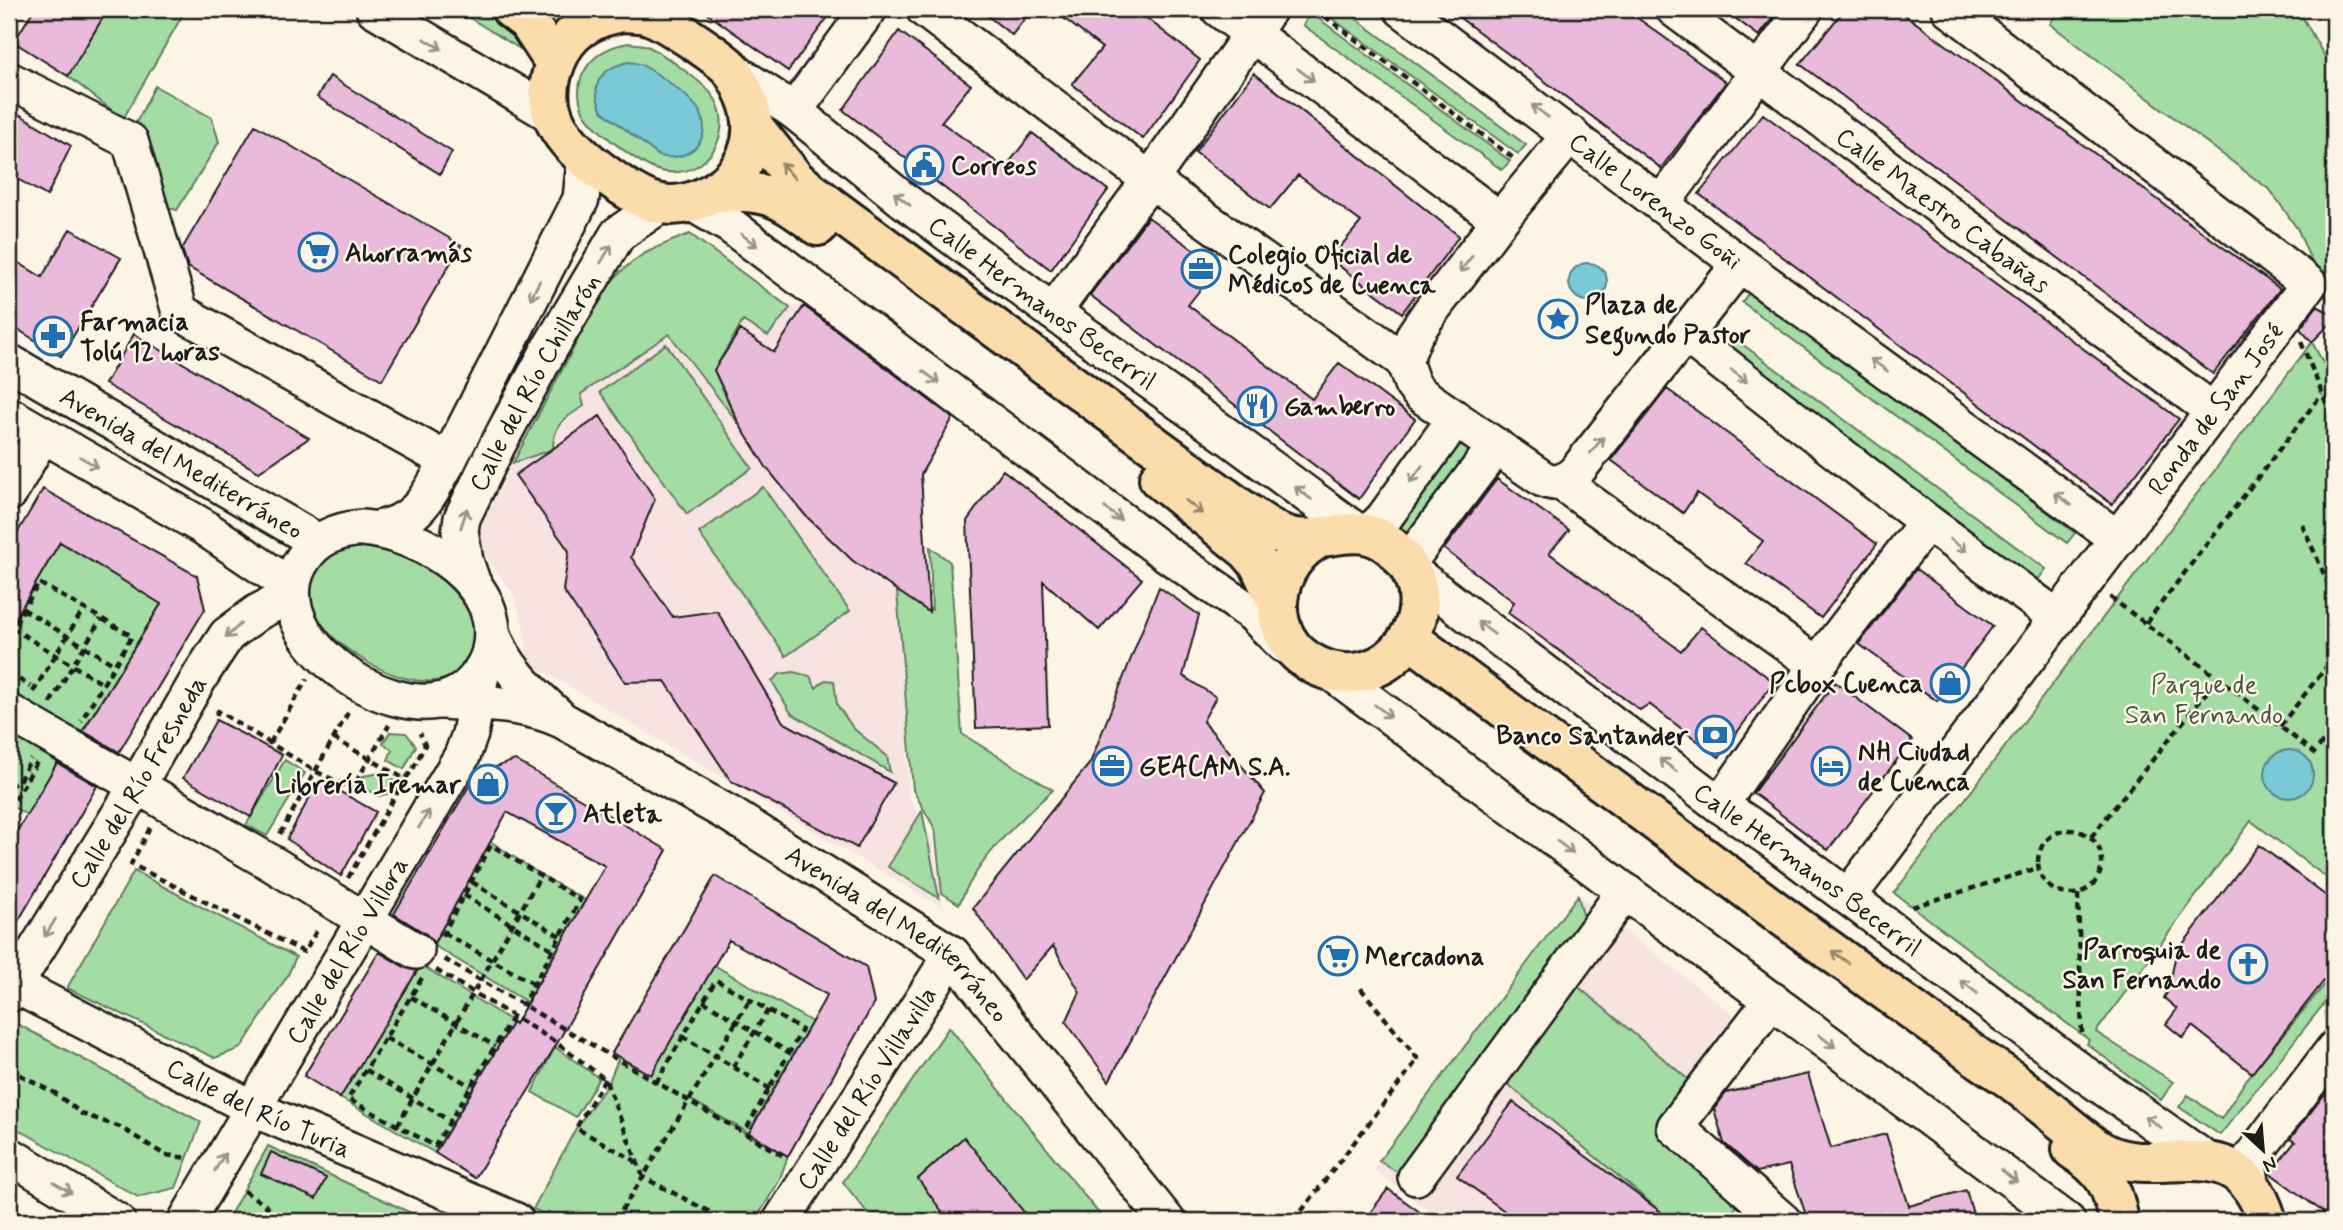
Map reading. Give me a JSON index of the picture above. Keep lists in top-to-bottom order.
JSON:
{
  "streets": {
    "main road": ["Calle Hermanos Becerril"],
    "street": [
      "Calle Lorenzo Goñi",
      "Calle Maestro Cabañas",
      "Calle del Río Chillarón",
      "Ronda de San José",
      "Avenida del Mediterráneo",
      "Calle del Río Fresneda",
      "Calle del Río Villora",
      "Calle del Río Villavilla",
      "Calle del Río Turia"
    ]
  },
  "crossings": [
    ["Calle Lorenzo Goñi", "Ronda de San José"],
    ["Calle Maestro Cabañas", "Ronda de San José"],
    ["Calle Hermanos Becerril", "Calle del Río Chillarón"],
    ["Calle Hermanos Becerril", "Ronda de San José"],
    ["Calle del Río Chillarón", "Avenida del Mediterráneo"],
    ["Calle del Río Chillarón", "Calle del Río Fresneda"],
    ["Calle del Río Chillarón", "Calle del Río Villora"],
    ["Avenida del Mediterráneo", "Calle del Río Fresneda"],
    ["Avenida del Mediterráneo", "Calle del Río Villora"],
    ["Avenida del Mediterráneo", "Calle del Río Villavilla"],
    ["Calle del Río Fresneda", "Calle del Río Villora"],
    ["Calle del Río Fresneda", "Calle del Río Turia"],
    ["Calle del Río Villora", "Calle del Río Turia"]
  ],
  "one_way": ["Calle del Río Fresneda", "Calle del Río Villora"],
  "parks": ["Parque de San Fernando"],
  "places": {
    "public building": ["Correos"],
    "supermarket": ["Ahorramás", "Mercadona"],
    "office": ["Colegio Oficial de Médicos de Cuenca", "GEACAM S.A."],
    "place": ["Plaza de Segundo Pastor"],
    "pharmacy": ["Farmacia Tolú 12 horas"],
    "restaurant": ["Gamberro"],
    "shop": ["Pcbox Cuenca", "Librería Iremar"],
    "bank": ["Banco Santander"],
    "hotel": ["NH Ciudad de Cuenca"],
    "bar": ["Atleta"],
    "church": ["Parroquia de San Fernando"]
  },
  "north": "bottom right"
}
